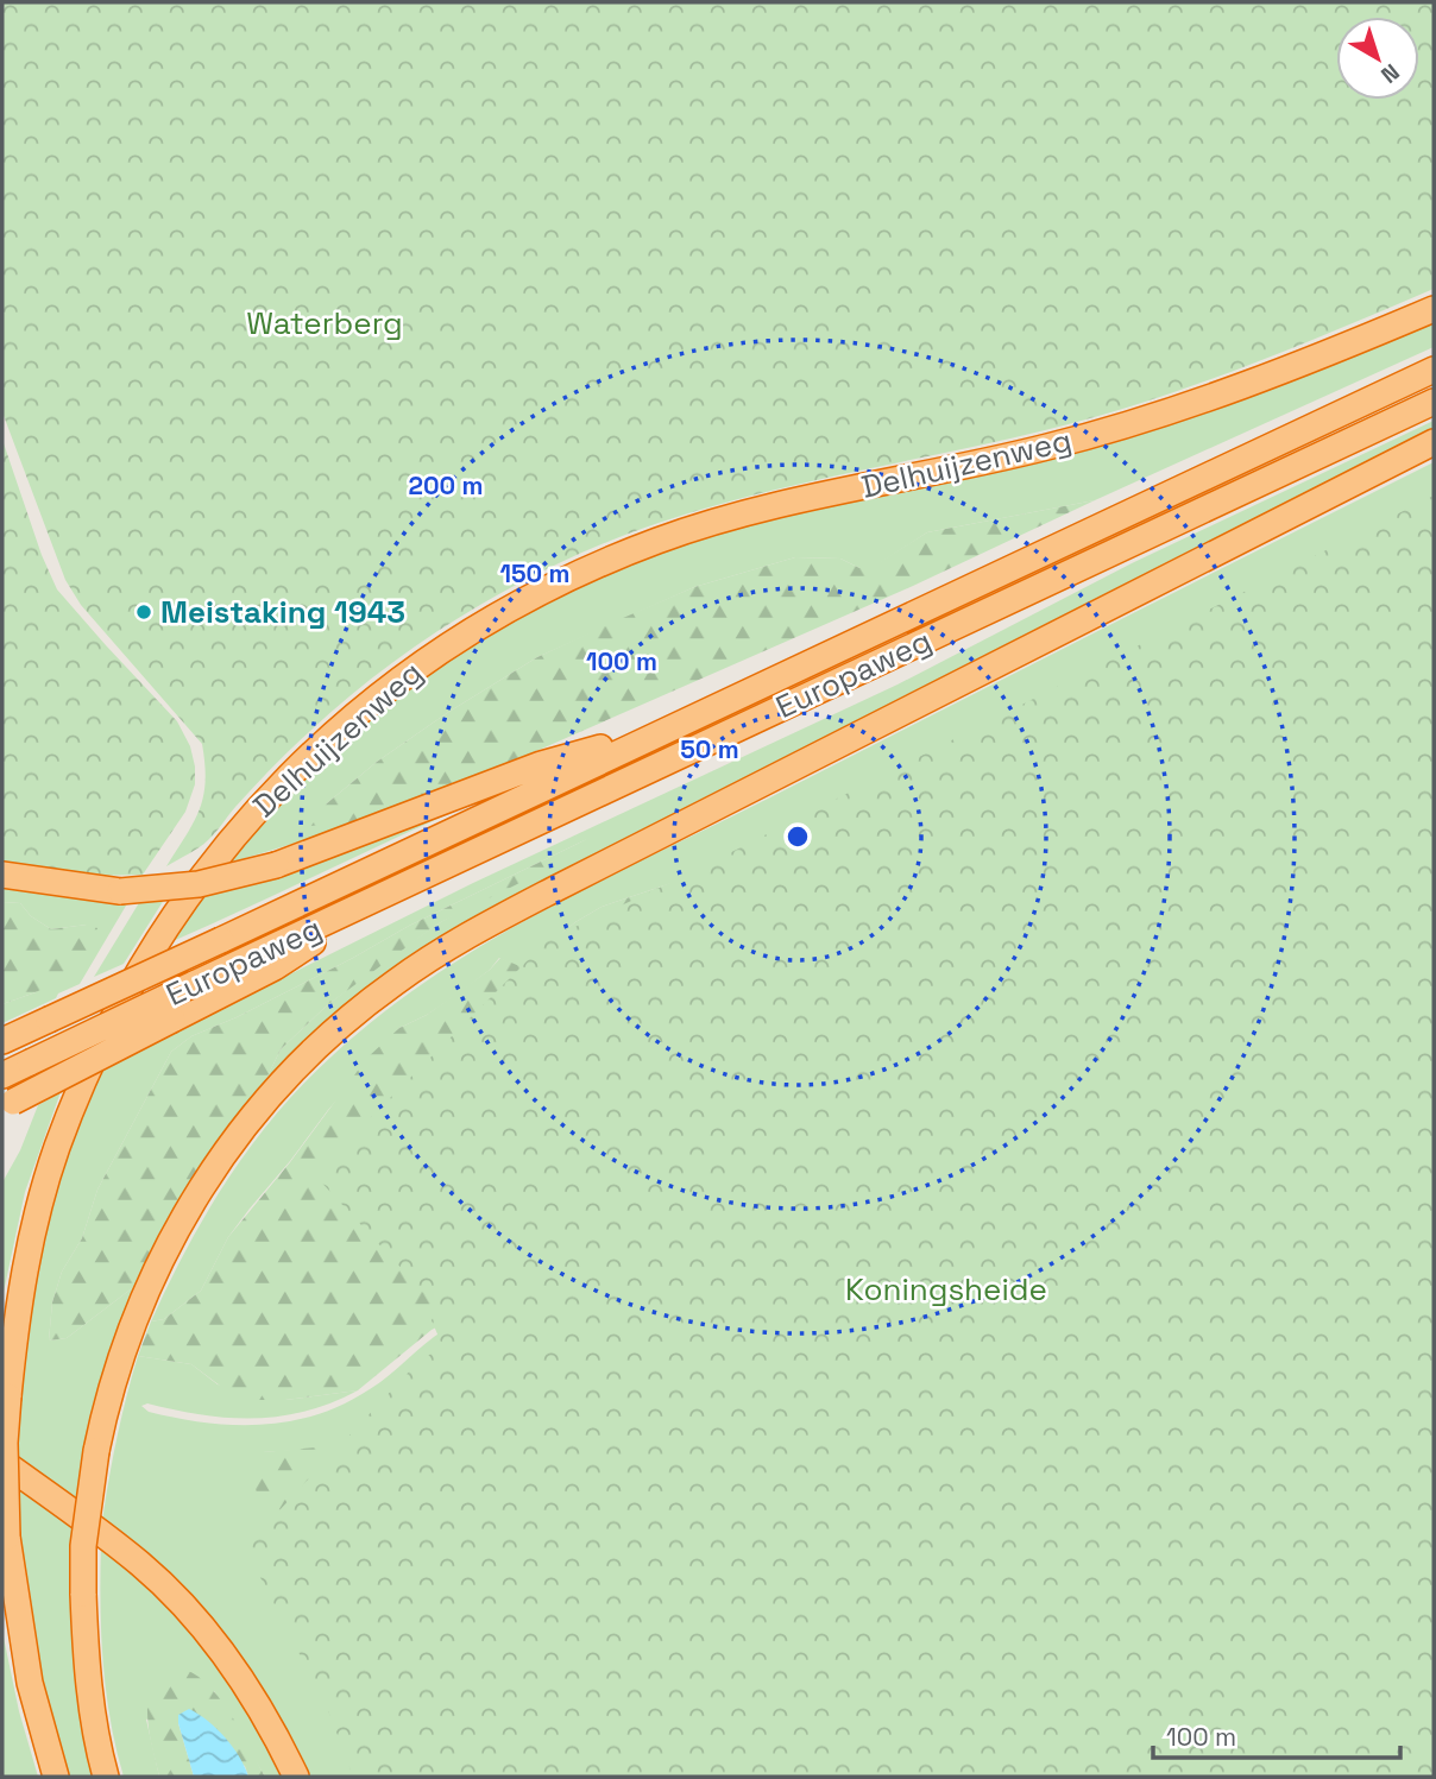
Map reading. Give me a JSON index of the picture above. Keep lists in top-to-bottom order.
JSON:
{
  "streets": {
    "highway": ["Delhuijzenweg", "Europaweg"]
  },
  "parks": ["Waterberg", "Koningsheide"],
  "places": ["Meistaking 1943"],
  "scale_bar": "100 m",
  "north": "bottom right",
  "rings": [
    "200 m",
    "150 m",
    "100 m",
    "50 m"
  ]
}
